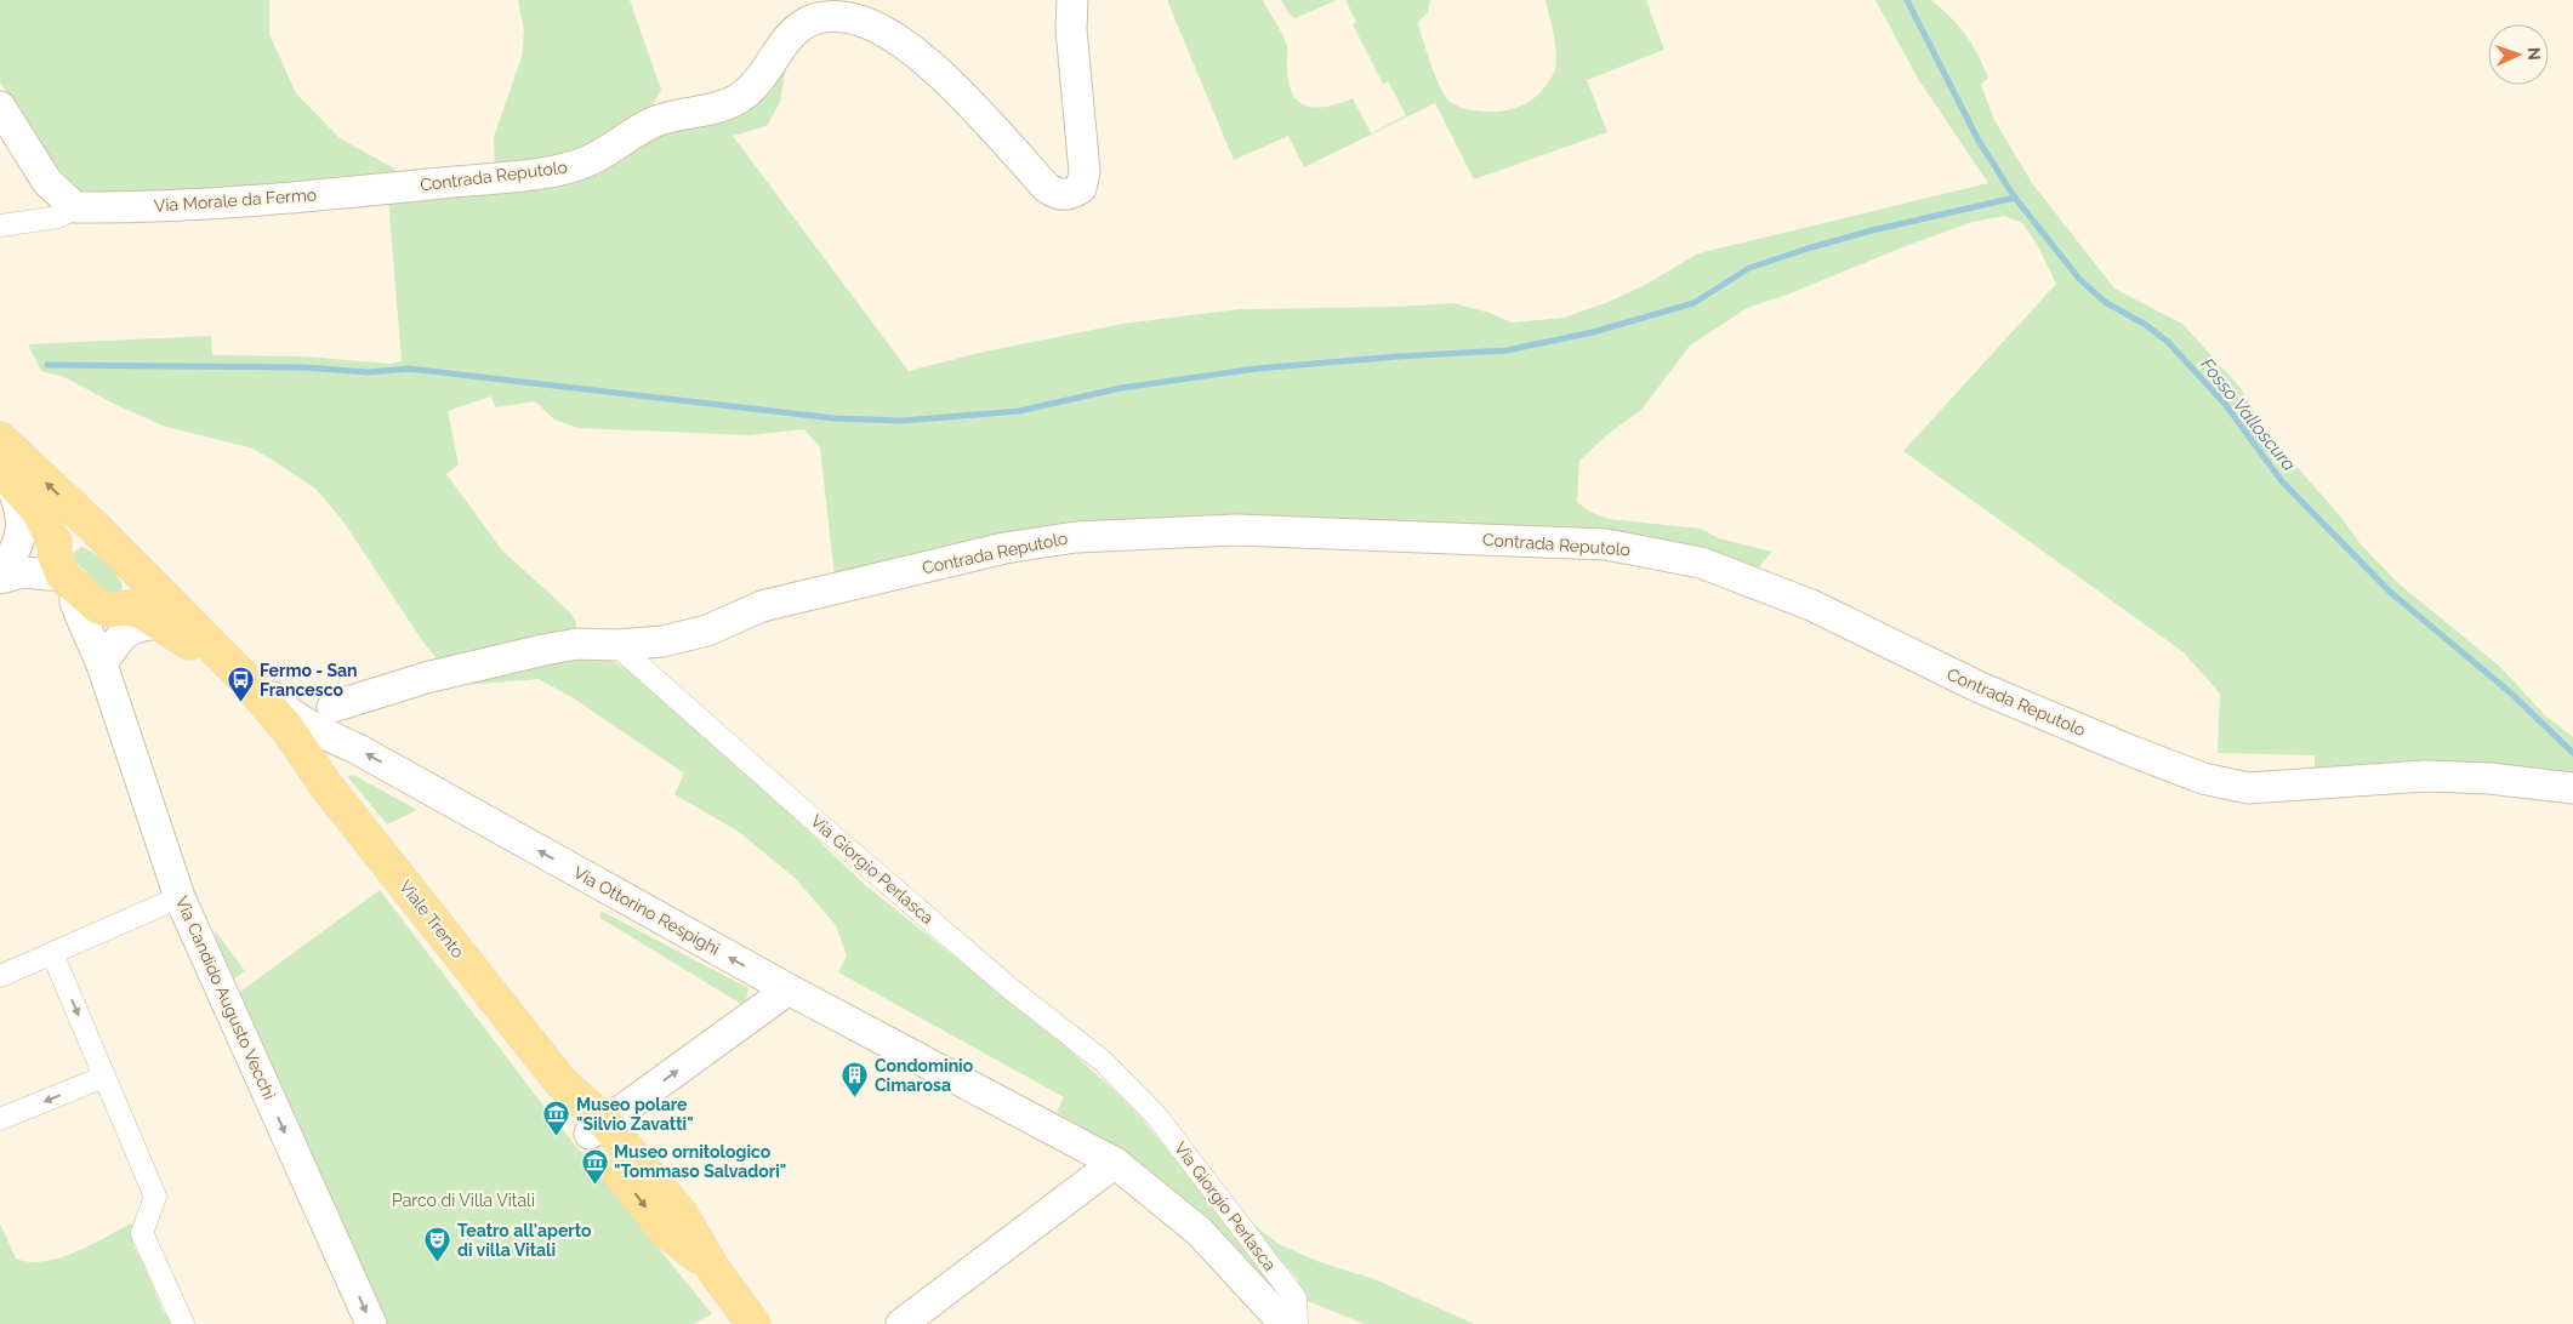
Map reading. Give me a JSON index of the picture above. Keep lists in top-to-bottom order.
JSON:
{
  "streets": {
    "main road": ["Viale Trento"],
    "street": [
      "Contrada Reputolo",
      "Via Morale da Fermo",
      "Via Giorgio Perlasca",
      "Via Ottorino Respighi",
      "Via Candido Augusto Vecchi"
    ]
  },
  "crossings": [
    ["Contrada Reputolo", "Via Morale da Fermo"],
    ["Contrada Reputolo", "Via Giorgio Perlasca"],
    ["Via Ottorino Respighi", "Viale Trento"],
    ["Viale Trento", "Via Candido Augusto Vecchi"]
  ],
  "one_way": ["Via Ottorino Respighi"],
  "water": ["Fosso Valloscura"],
  "parks": ["Parco di Villa Vitali"],
  "places": {
    "bus stop": ["Fermo - San Francesco"],
    "building": ["Condominio Cimarosa"],
    "museum": ["Museo polare \"Silvio Zavatti\"", "Museo ornitologico \"Tommaso Salvadori\""],
    "theatre": ["Teatro all'aperto di villa Vitali"]
  },
  "north": "right"
}
